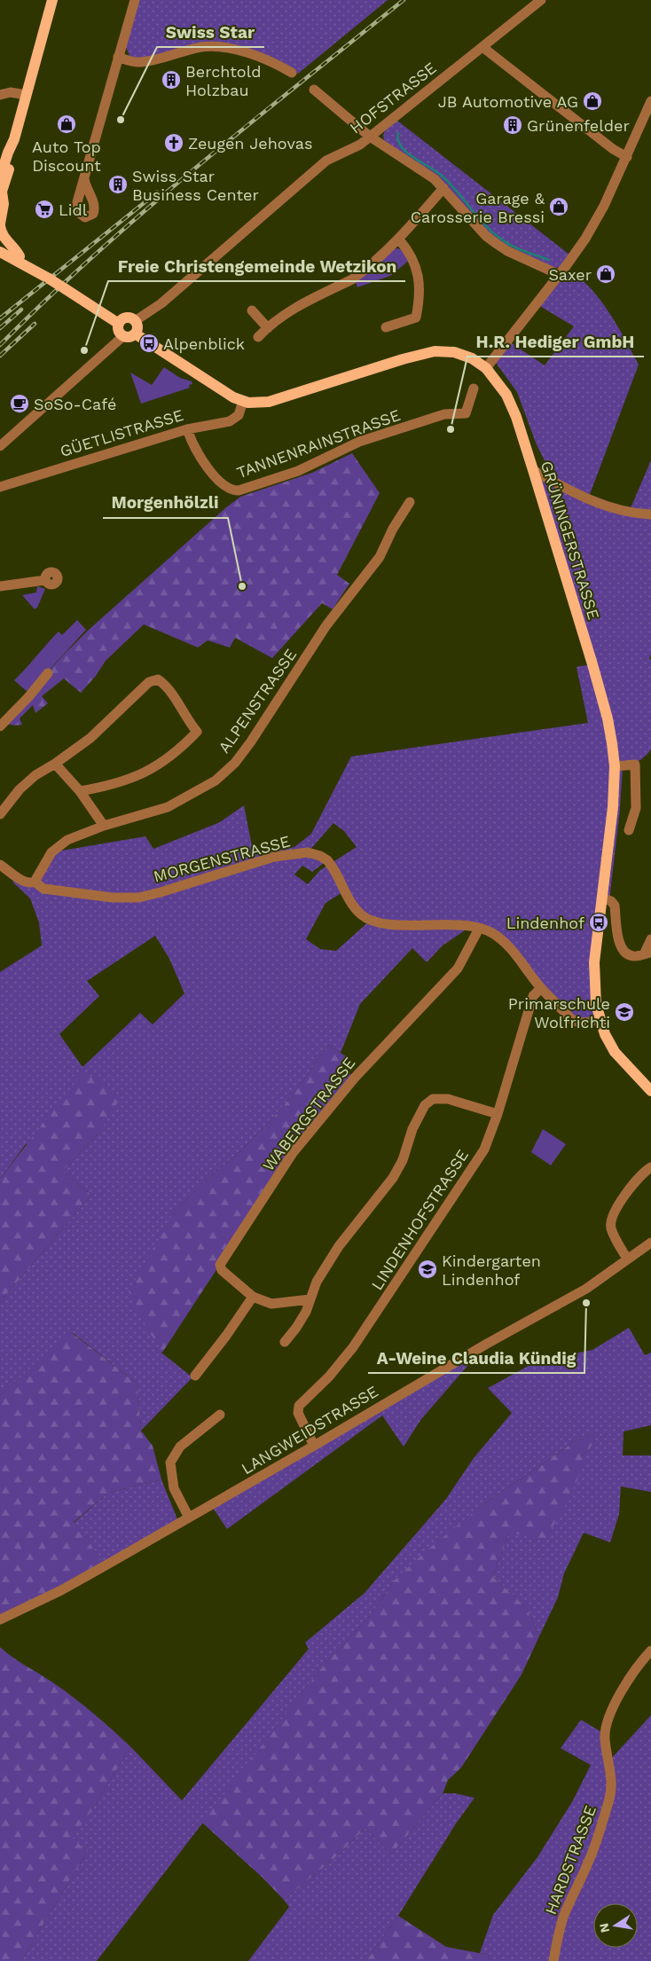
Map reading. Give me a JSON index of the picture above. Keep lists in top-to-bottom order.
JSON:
{
  "streets": {
    "main road": ["GRÜNINGERSTRASSE"],
    "street": [
      "HOFSTRASSE",
      "GÜETLISTRASSE",
      "TANNENRAINSTRASSE",
      "ALPENSTRASSE",
      "MORGENSTRASSE",
      "WABERGSTRASSE",
      "LINDENHOFSTRASSE",
      "LANGWEIDSTRASSE",
      "HARDSTRASSE"
    ]
  },
  "crossings": [
    ["HOFSTRASSE", "GRÜNINGERSTRASSE"],
    ["GÜETLISTRASSE", "TANNENRAINSTRASSE"],
    ["GÜETLISTRASSE", "GRÜNINGERSTRASSE"],
    ["GRÜNINGERSTRASSE", "MORGENSTRASSE"],
    ["ALPENSTRASSE", "MORGENSTRASSE"],
    ["MORGENSTRASSE", "WABERGSTRASSE"],
    ["MORGENSTRASSE", "LINDENHOFSTRASSE"],
    ["LINDENHOFSTRASSE", "LANGWEIDSTRASSE"]
  ],
  "places": {
    "building": ["Berchtold Holzbau", "Grünenfelder", "Swiss Star Business Center"],
    "shop": [
      "JB Automotive AG",
      "Auto Top Discount",
      "Garage & Carosserie Bressi",
      "Saxer"
    ],
    "other": [
      "Swiss Star",
      "Freie Christengemeinde Wetzikon",
      "H.R. Hediger GmbH",
      "Morgenhölzli",
      "A-Weine Claudia Kündig"
    ],
    "church": ["Zeugen Jehovas"],
    "supermarket": ["Lidl"],
    "bus stop": ["Alpenblick", "Lindenhof"],
    "cafe": ["SoSo-Café"],
    "school or university": ["Primarschule Wolfrichti", "Kindergarten Lindenhof"]
  },
  "north": "left"
}
